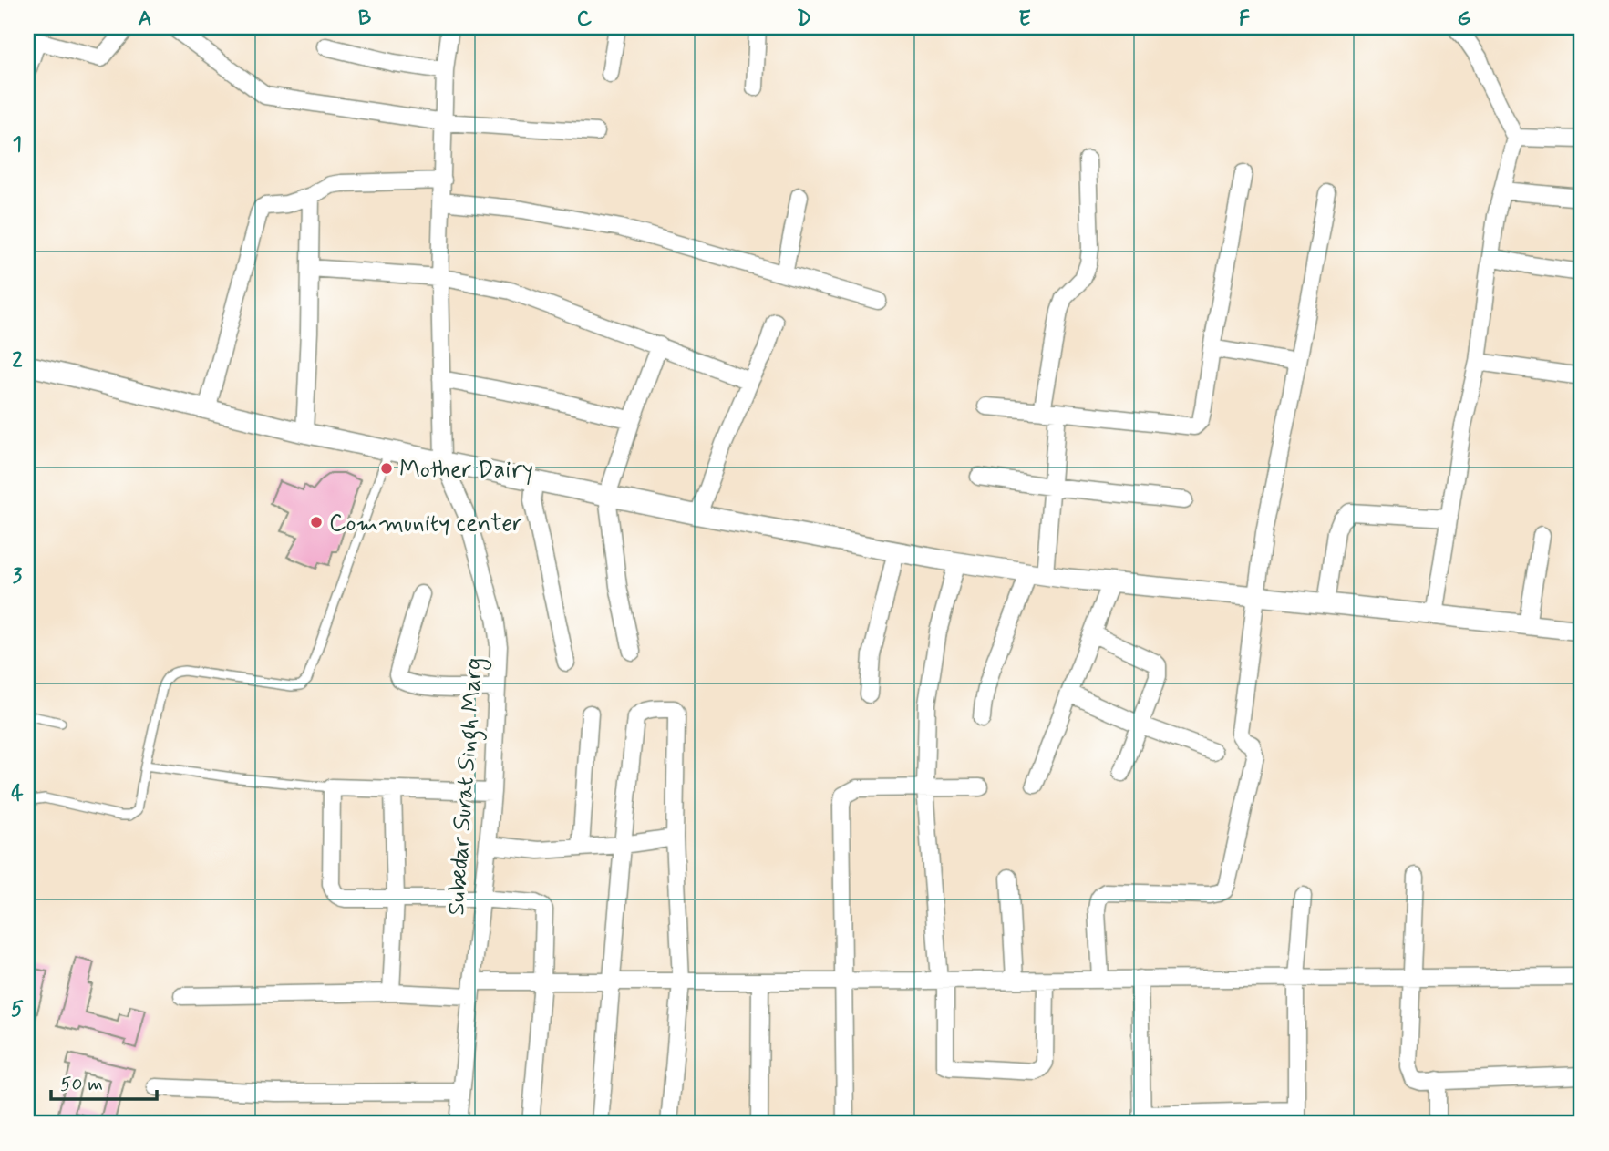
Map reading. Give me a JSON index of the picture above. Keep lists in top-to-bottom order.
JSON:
{
  "streets": {
    "street": ["Subedar Surat Singh Marg"]
  },
  "places": ["Mother Dairy", "Community center"],
  "scale_bar": "50 m",
  "grid": {
    "columns": [
      "A",
      "B",
      "C",
      "D",
      "E",
      "F",
      "G"
    ],
    "rows": [
      "1",
      "2",
      "3",
      "4",
      "5"
    ]
  }
}
